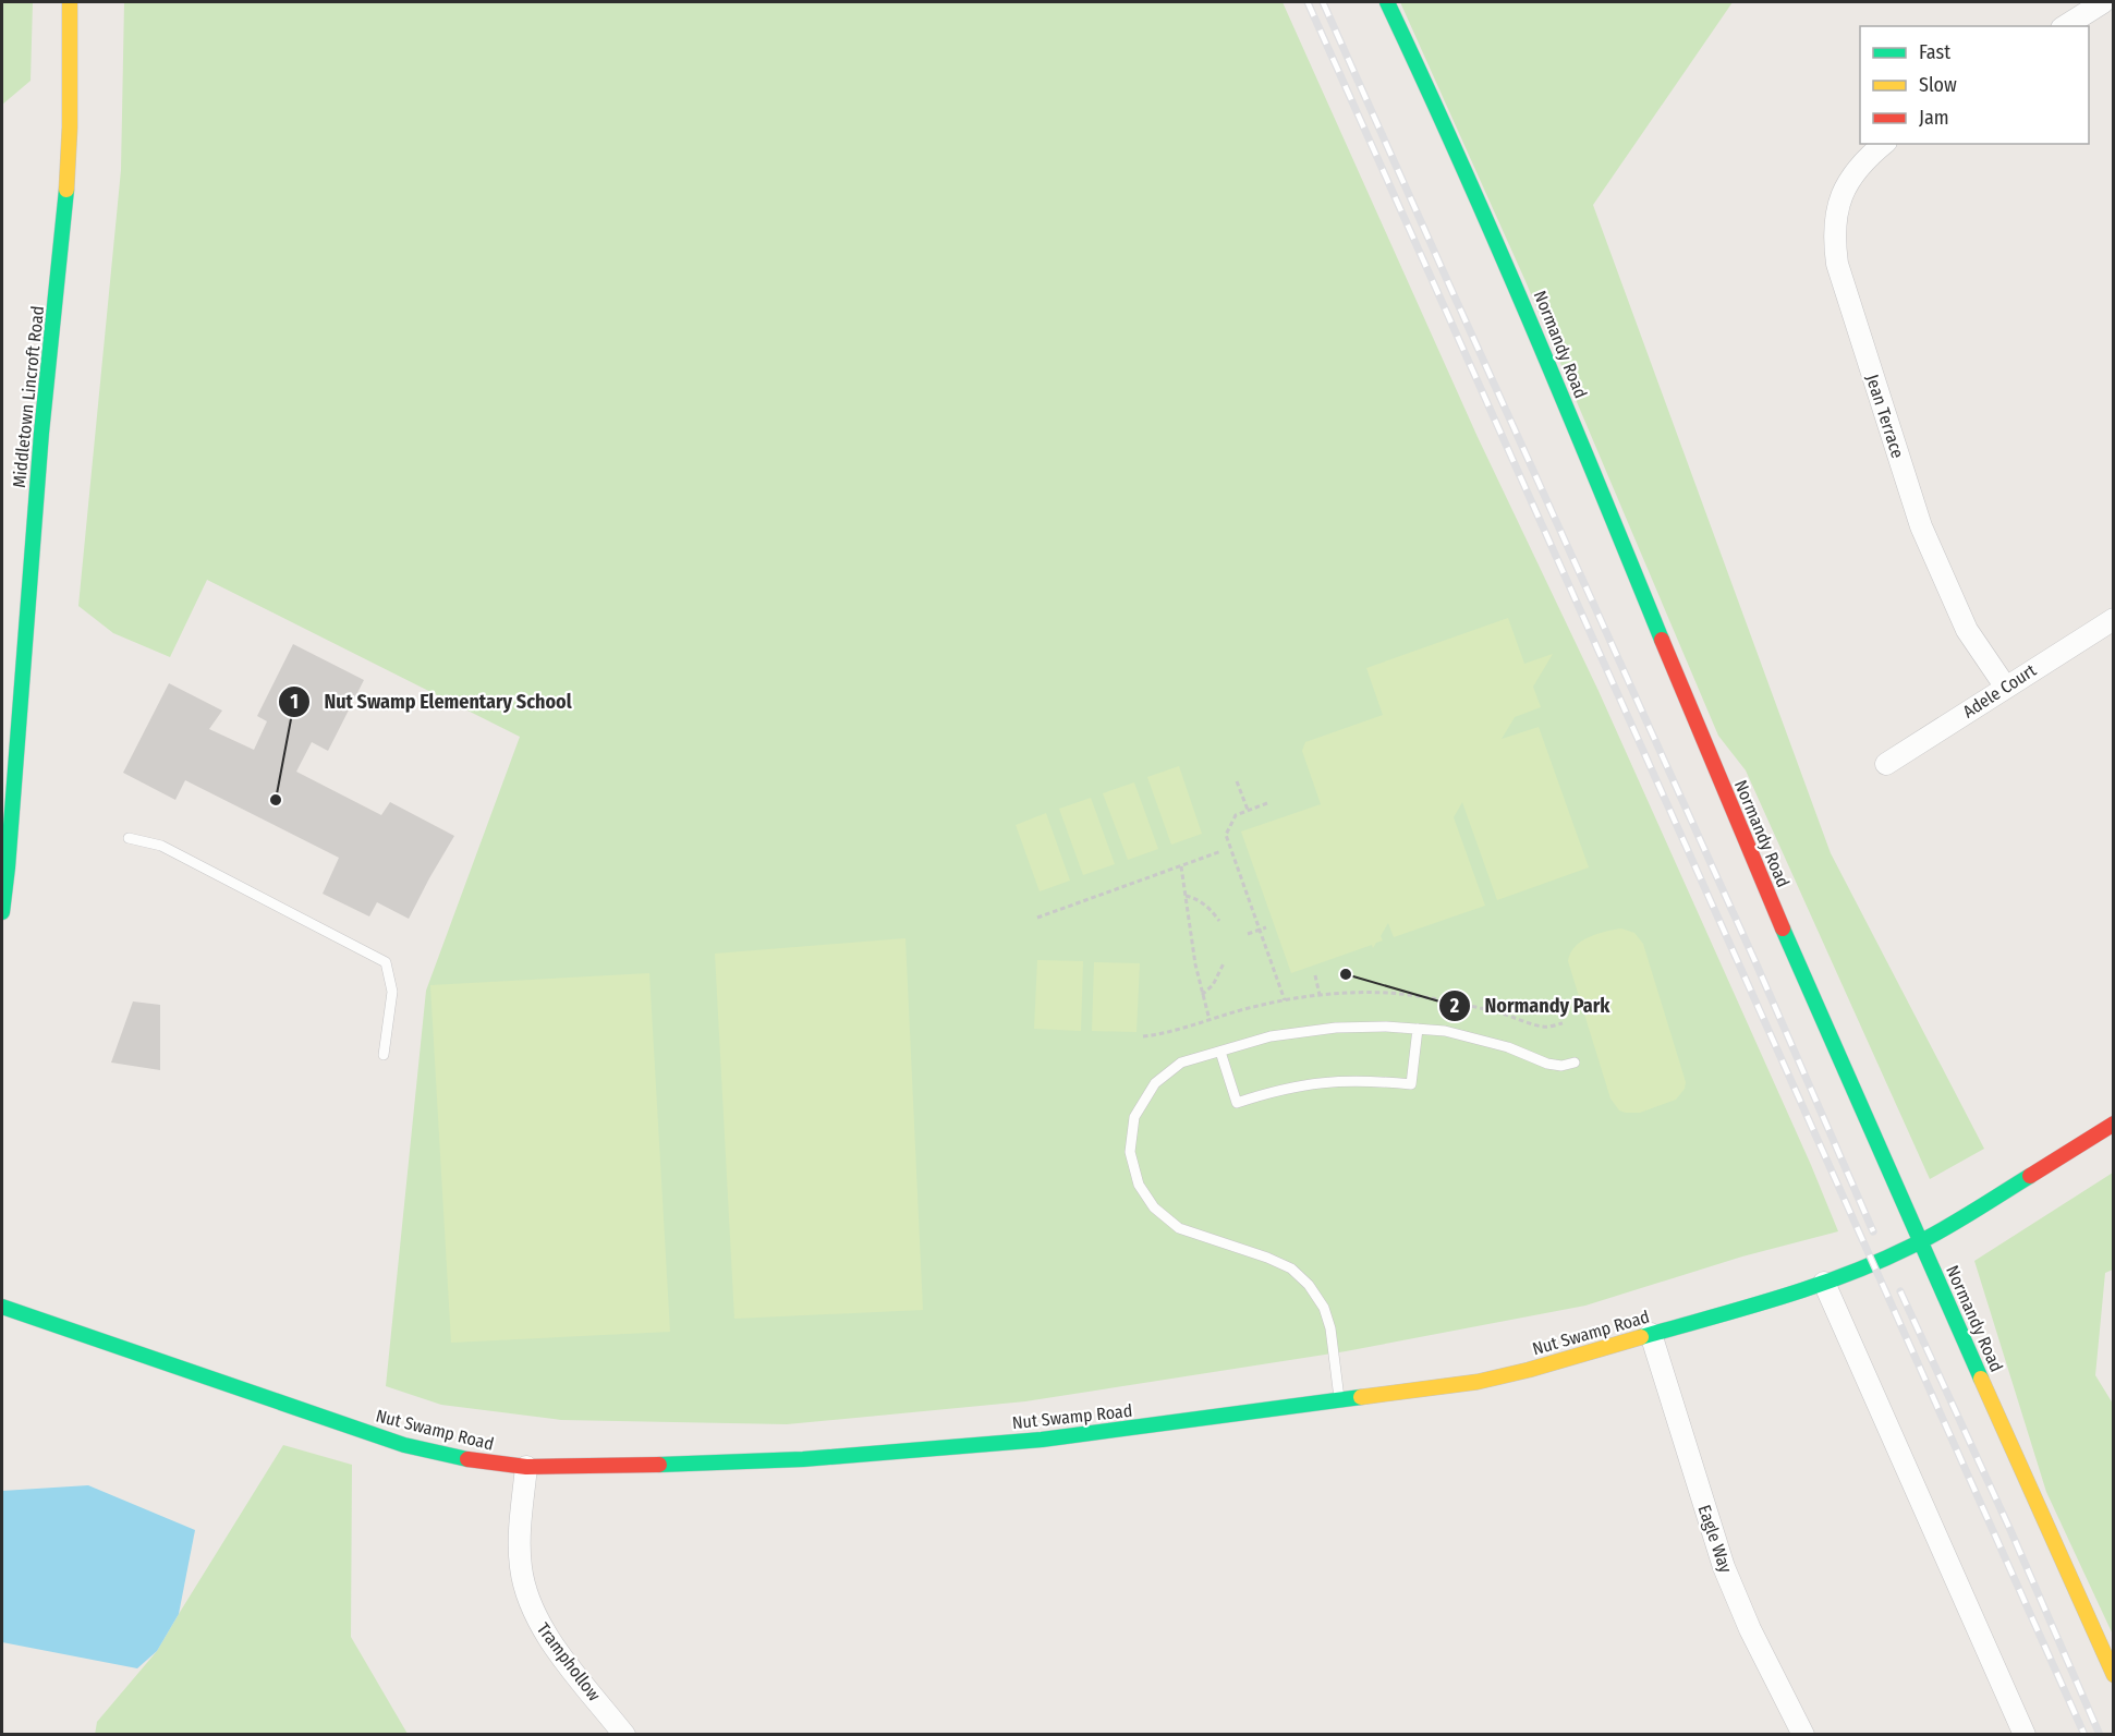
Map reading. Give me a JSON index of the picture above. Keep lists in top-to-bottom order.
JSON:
{
  "streets": {
    "main road": ["Normandy Road", "Middletown Lincroft Road", "Nut Swamp Road"],
    "street": [
      "Jean Terrace",
      "Adele Court",
      "Eagle Way",
      "Tramphollow"
    ]
  },
  "crossings": [
    ["Normandy Road", "Nut Swamp Road"],
    ["Jean Terrace", "Adele Court"],
    ["Nut Swamp Road", "Eagle Way"],
    ["Nut Swamp Road", "Tramphollow"]
  ],
  "places": ["Nut Swamp Elementary School", "Normandy Park"],
  "legend": ["Fast", "Slow", "Jam"]
}
